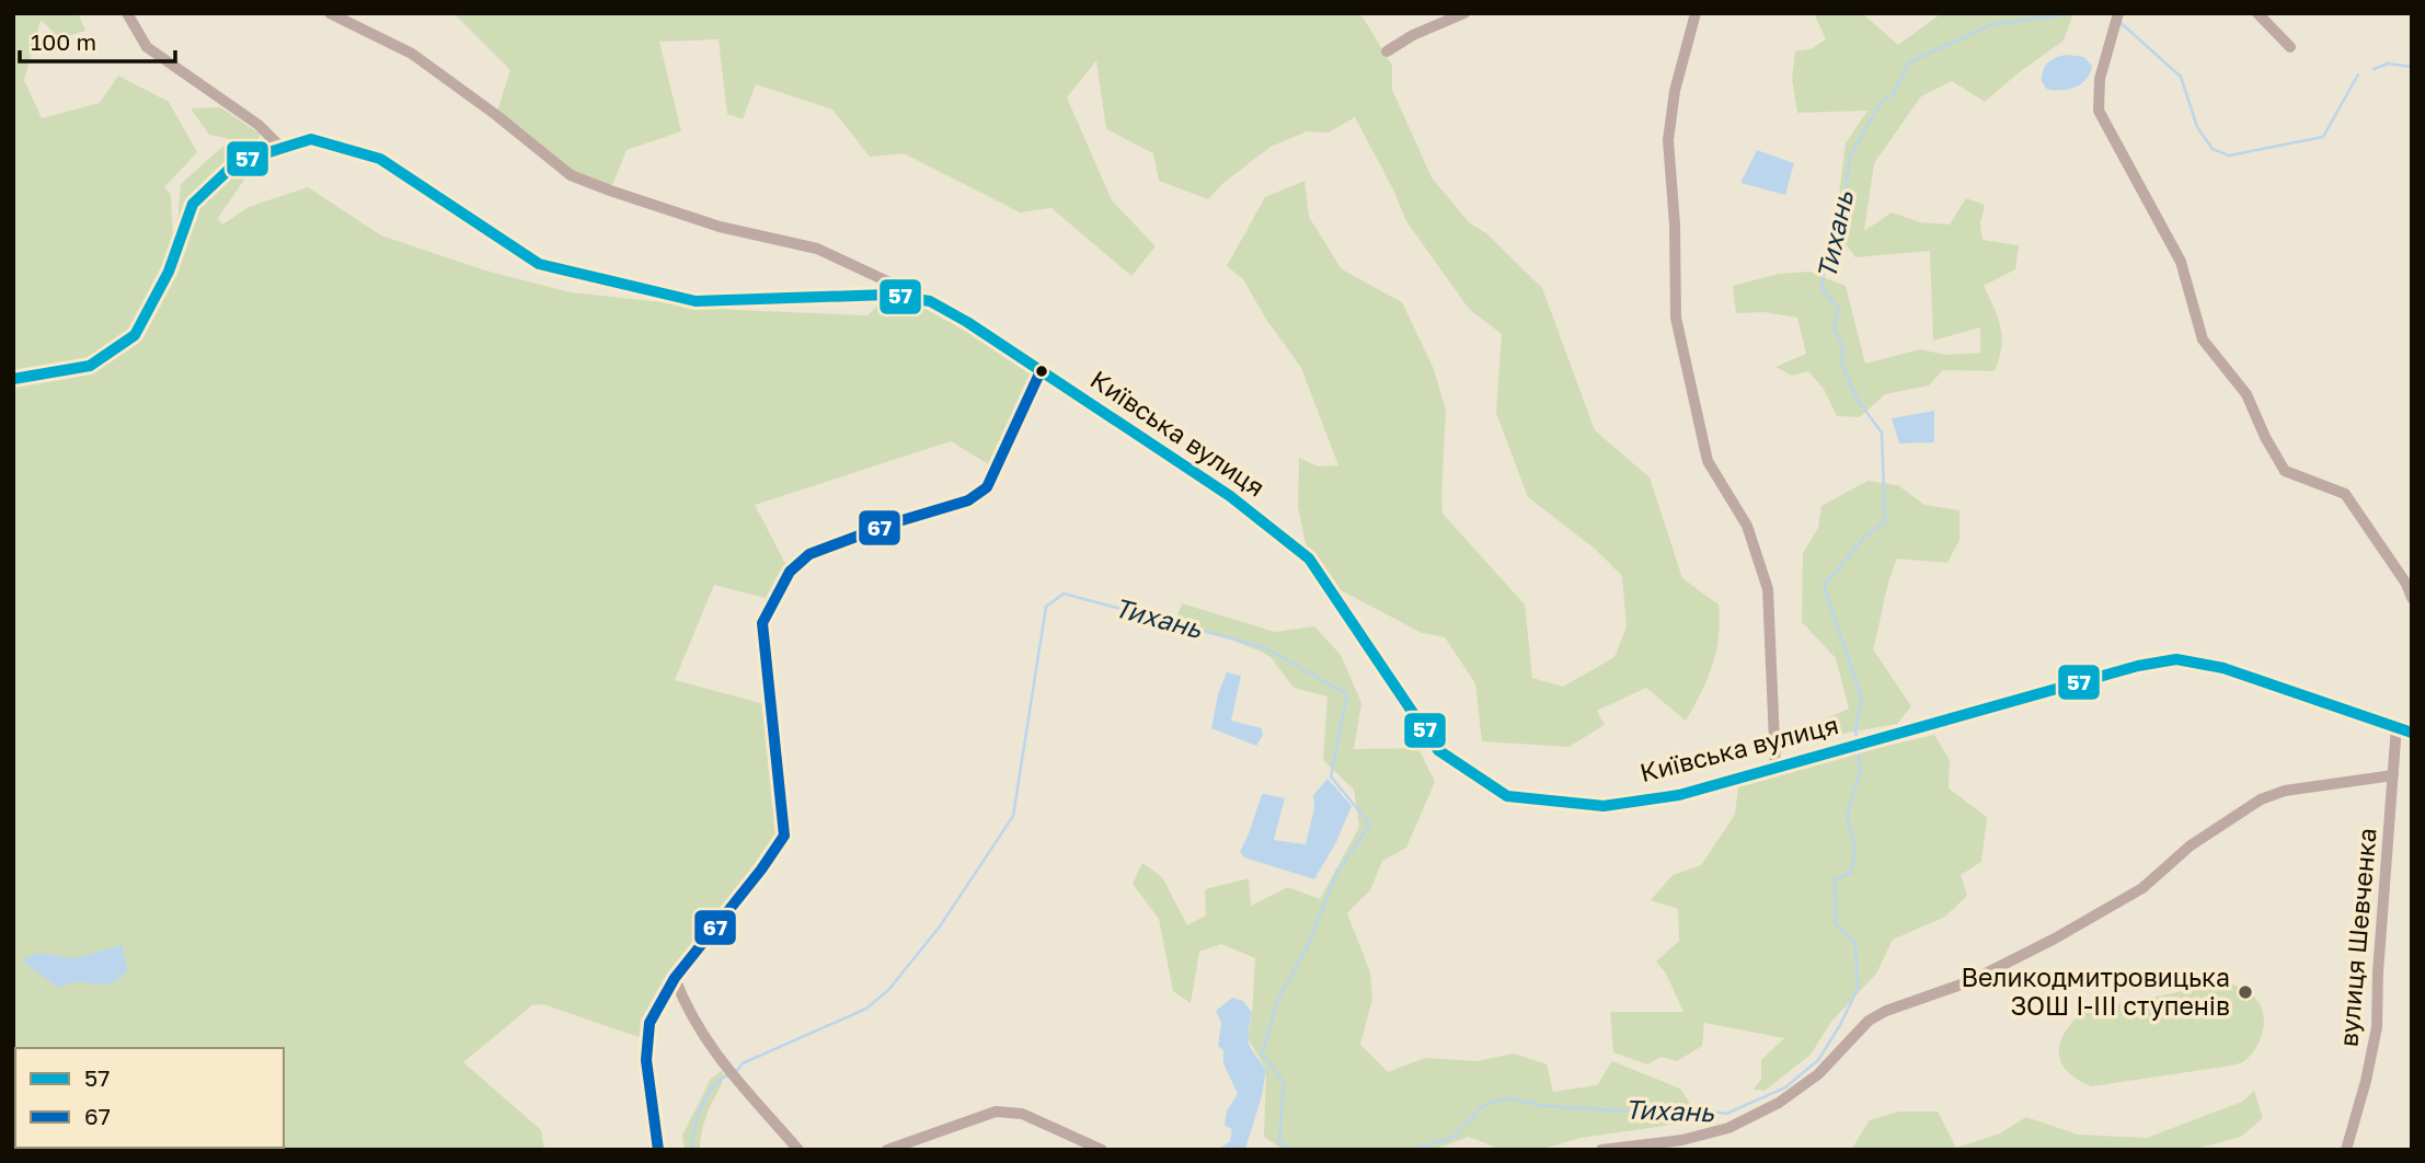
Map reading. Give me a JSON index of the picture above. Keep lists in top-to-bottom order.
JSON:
{
  "streets": {
    "main road": ["Київська вулиця"],
    "street": ["вулиця Шевченка"]
  },
  "crossings": [
    ["Київська вулиця", "вулиця Шевченка"]
  ],
  "water": ["Тихань"],
  "places": ["Великодмитровицька ЗОШ І-ІІІ ступенів"],
  "lines": ["transit line 57", "transit line 67"],
  "legend": ["57", "67"],
  "scale_bar": "100 m"
}
